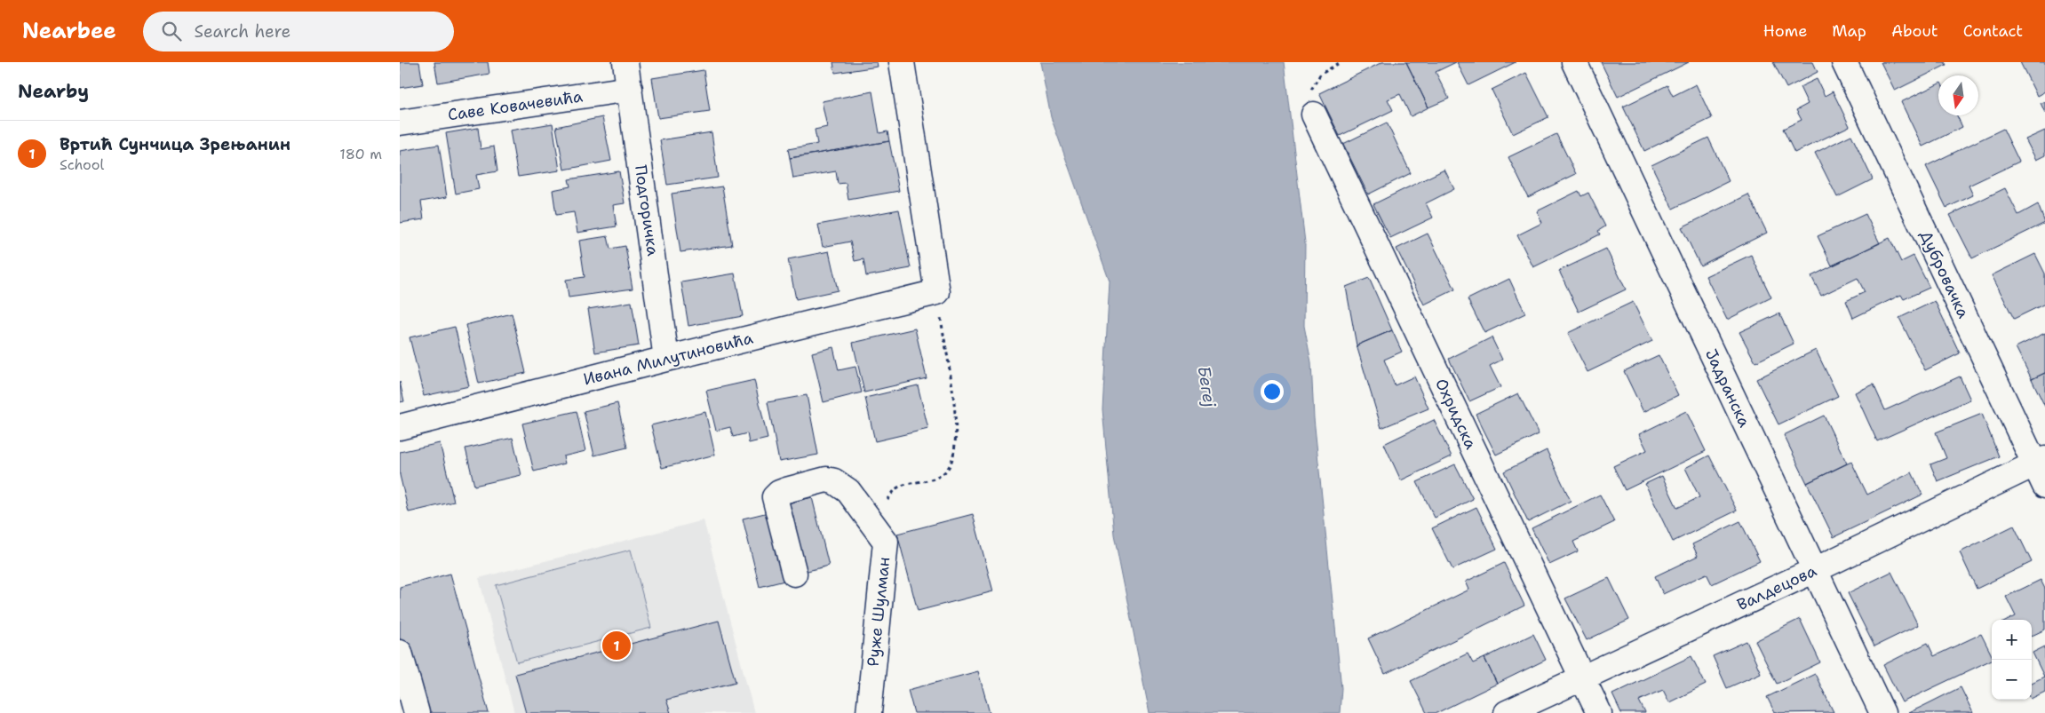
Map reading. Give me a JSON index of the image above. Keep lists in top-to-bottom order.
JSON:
{
  "streets": {
    "street": [
      "Саве Ковачевића",
      "Подгоричка",
      "Дубровачка",
      "Ивана Милутиновића",
      "Јадранска",
      "Охридска",
      "Валдецова",
      "Руже Шулман"
    ]
  },
  "crossings": [
    ["Саве Ковачевића", "Подгоричка"],
    ["Подгоричка", "Ивана Милутиновића"],
    ["Дубровачка", "Валдецова"],
    ["Јадранска", "Валдецова"],
    ["Охридска", "Валдецова"]
  ],
  "water": ["Бегеј"],
  "north": "bottom",
  "page": {
    "header": "Nearbee",
    "search": "Search here",
    "nav": [
      "Home",
      "Map",
      "About",
      "Contact"
    ],
    "heading": "Nearby",
    "list": [
      {
        "mark": "1",
        "name": "Вртић Сунчица Зрењанин",
        "note": "School",
        "value": "180 m"
      }
    ],
    "map_buttons": ["+", "−"],
    "pins": "1"
  }
}
